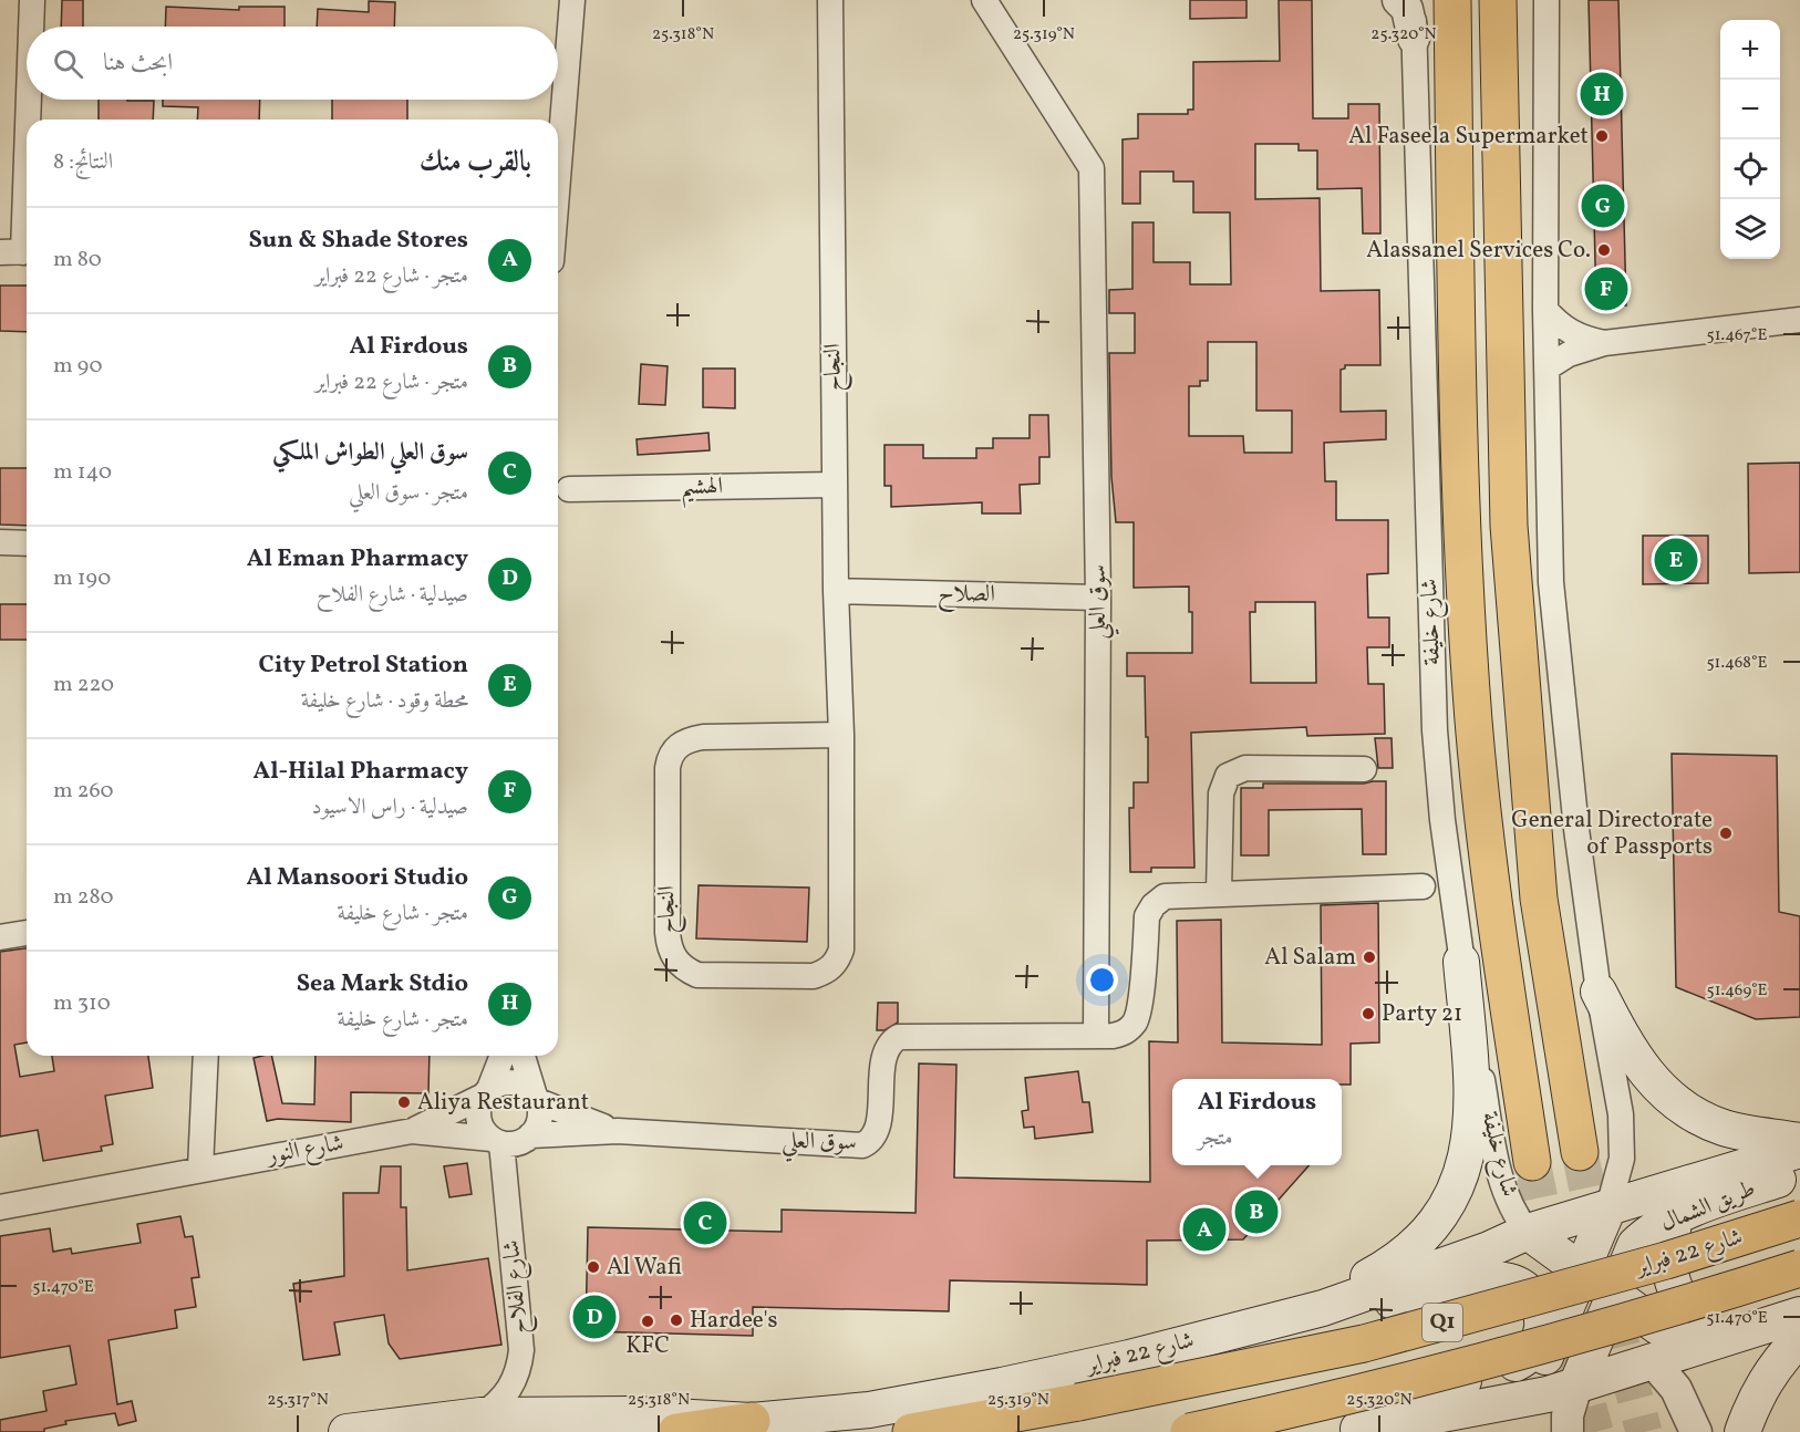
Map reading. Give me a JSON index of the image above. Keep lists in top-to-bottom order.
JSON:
{
  "streets": {
    "main road": [
      "شارع خليفة",
      "طريق الشمال",
      "شارع 22 فبراير",
      "Q1"
    ],
    "street": [
      "النجاح",
      "الهشيم",
      "الصلاح",
      "سوق العلي",
      "شارع النور",
      "شارع الفلاح"
    ]
  },
  "crossings": [
    ["النجاح", "الهشيم"],
    ["النجاح", "الصلاح"],
    ["الصلاح", "سوق العلي"],
    ["سوق العلي", "شارع النور"],
    ["سوق العلي", "شارع الفلاح"],
    ["شارع خليفة", "شارع 22 فبراير"],
    ["شارع النور", "شارع الفلاح"],
    ["شارع 22 فبراير", "شارع الفلاح"]
  ],
  "places": [
    "Al Faseela Supermarket",
    "Alassanel Services Co.",
    "General Directorate of Passports",
    "Al Salam",
    "Party 21",
    "Aliya Restaurant",
    "Al Wafi",
    "Hardee's",
    "KFC"
  ],
  "page": {
    "map_buttons": ["+", "−"],
    "search": "ابحث هنا",
    "pins": [
      "H",
      "G",
      "F",
      "E",
      "B",
      "C",
      "A",
      "D"
    ],
    "heading": ["بالقرب منك", "النتائج: 8"],
    "list": [
      {
        "mark": "A",
        "name": "Sun & Shade Stores",
        "note": "متجر · شارع 22 فبراير",
        "value": "80 m"
      },
      {
        "mark": "B",
        "name": "Al Firdous",
        "note": "متجر · شارع 22 فبراير",
        "value": "90 m"
      },
      {
        "mark": "C",
        "name": "سوق العلي الطواش الملكي",
        "note": "متجر · سوق العلي",
        "value": "140 m"
      },
      {
        "mark": "D",
        "name": "Al Eman Pharmacy",
        "note": "صيدلية · شارع الفلاح",
        "value": "190 m"
      },
      {
        "mark": "E",
        "name": "City Petrol Station",
        "note": "محطة وقود · شارع خليفة",
        "value": "220 m"
      },
      {
        "mark": "F",
        "name": "Al-Hilal Pharmacy",
        "note": "صيدلية · راس الاسيود",
        "value": "260 m"
      },
      {
        "mark": "G",
        "name": "Al Mansoori Studio",
        "note": "متجر · شارع خليفة",
        "value": "280 m"
      },
      {
        "mark": "H",
        "name": "Sea Mark Stdio",
        "note": "متجر · شارع خليفة",
        "value": "310 m"
      }
    ],
    "popup": ["Al Firdous", "متجر"]
  },
  "coordinates": [
    "25.318°N",
    "25.319°N",
    "25.320°N",
    "51.467°E",
    "51.468°E",
    "51.469°E",
    "51.470°E",
    "25.317°N"
  ]
}
